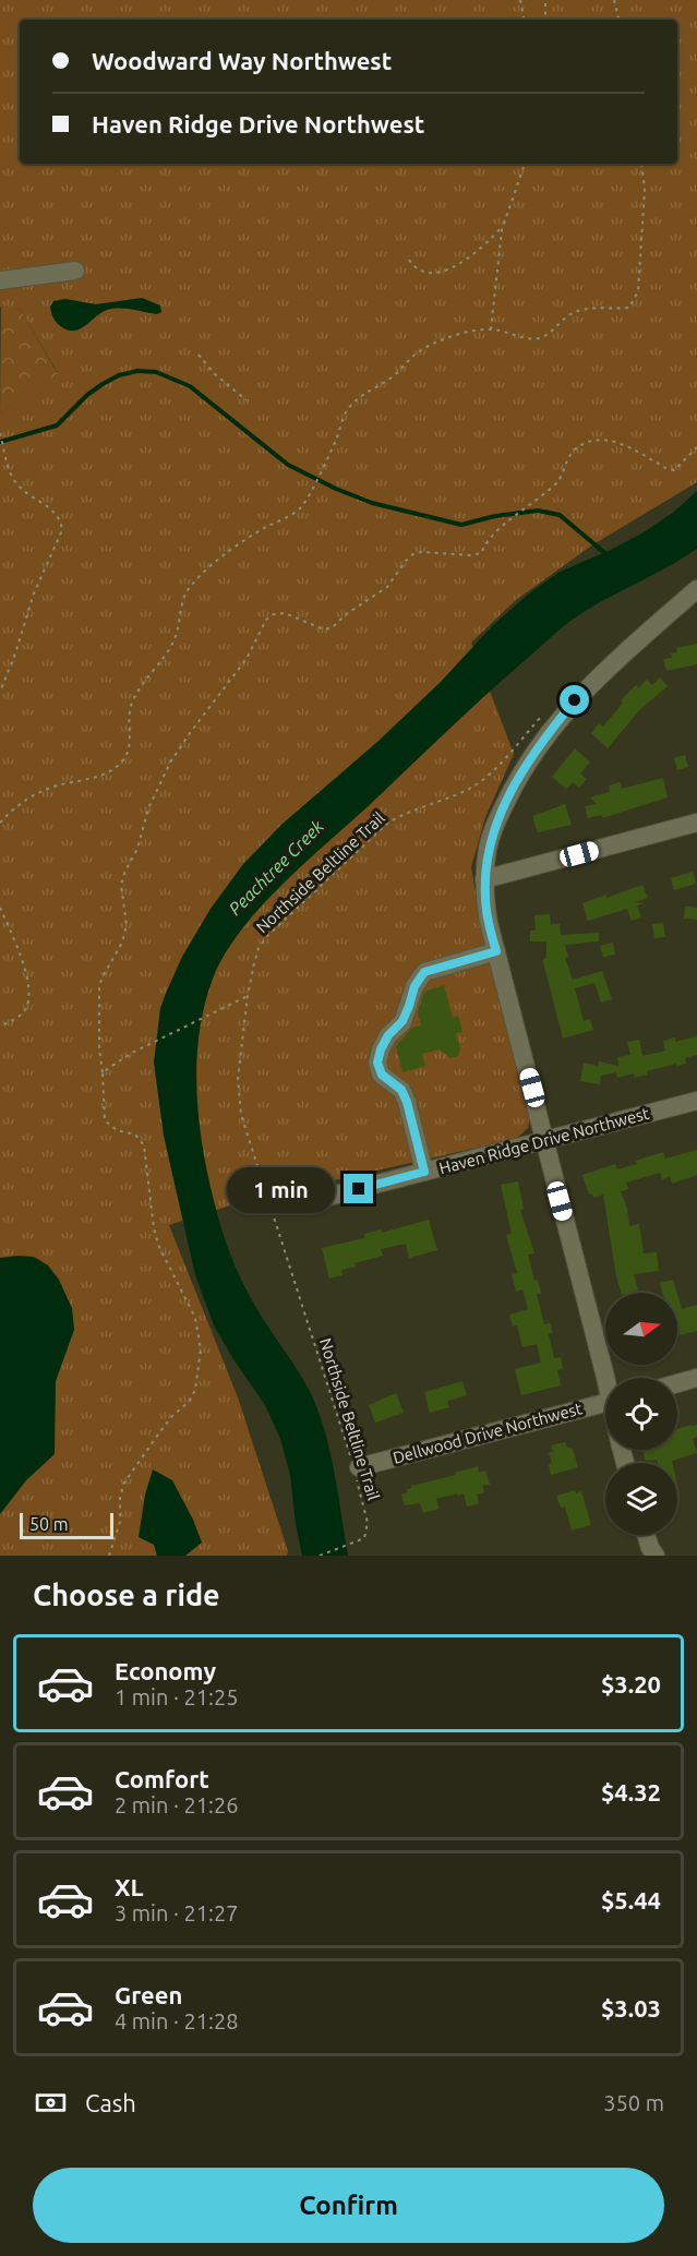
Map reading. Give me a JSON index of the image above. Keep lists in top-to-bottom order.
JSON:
{
  "streets": {
    "street": ["Haven Ridge Drive Northwest", "Dellwood Drive Northwest"],
    "path": ["Northside Beltline Trail"]
  },
  "crossings": [
    ["Northside Beltline Trail", "Dellwood Drive Northwest"]
  ],
  "water": ["Peachtree Creek"],
  "scale_bar": "50 m",
  "north": "right",
  "page": {
    "banner": ["Woodward Way Northwest", "Haven Ridge Drive Northwest"],
    "bubble": "1 min",
    "scale": "50 m",
    "heading": "Choose a ride",
    "list": [
      {
        "name": "Economy",
        "note": "1 min · 21:25",
        "value": "$3.20"
      },
      {
        "name": "Comfort",
        "note": "2 min · 21:26",
        "value": "$4.32"
      },
      {
        "name": "XL",
        "note": "3 min · 21:27",
        "value": "$5.44"
      },
      {
        "name": "Green",
        "note": "4 min · 21:28",
        "value": "$3.03"
      }
    ],
    "pay": ["Cash", "350 m"],
    "buttons": "Confirm"
  }
}
